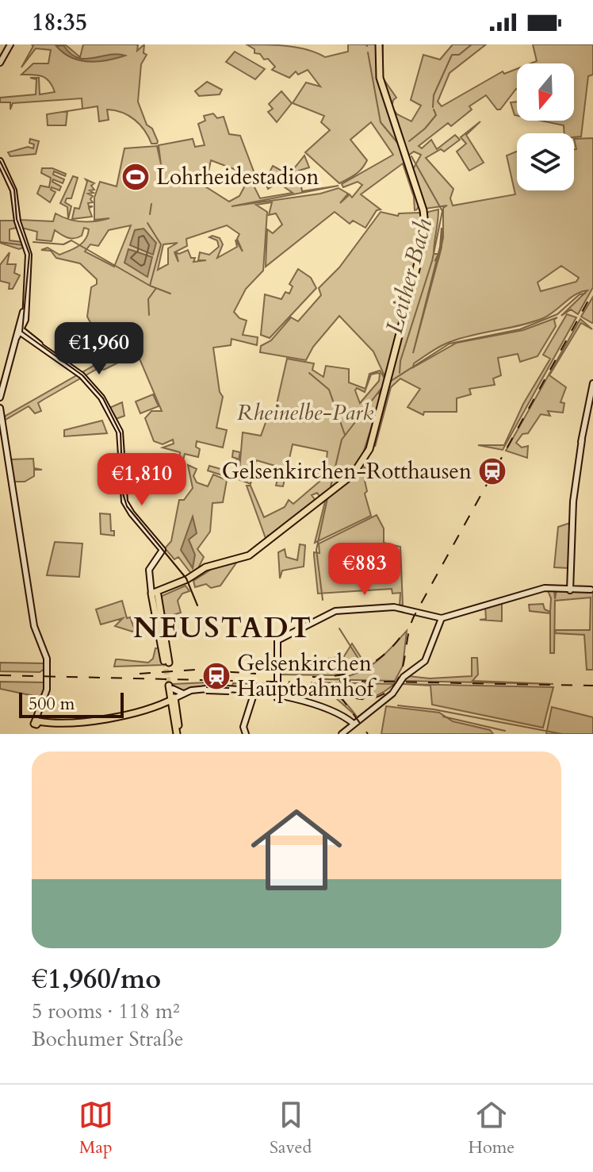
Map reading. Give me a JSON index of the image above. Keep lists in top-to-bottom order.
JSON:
{
  "districts": ["NEUSTADT"],
  "water": ["Leither Bach"],
  "parks": ["Rheinelbe-Park"],
  "places": {
    "sports": ["Lohrheidestadion"],
    "station": ["Gelsenkirchen-Rotthausen", "Gelsenkirchen Hauptbahnhof"]
  },
  "scale_bar": "500 m",
  "north": "bottom",
  "page": {
    "status": "18:35",
    "price": ["€1,960", "€1,810", "€883"],
    "scale": "500 m",
    "list": [
      {
        "name": "€1,960/mo",
        "note": "5 rooms · 118 m² · Bochumer Straße"
      }
    ],
    "tabs": ["Map", "Saved", "Home"]
  }
}
